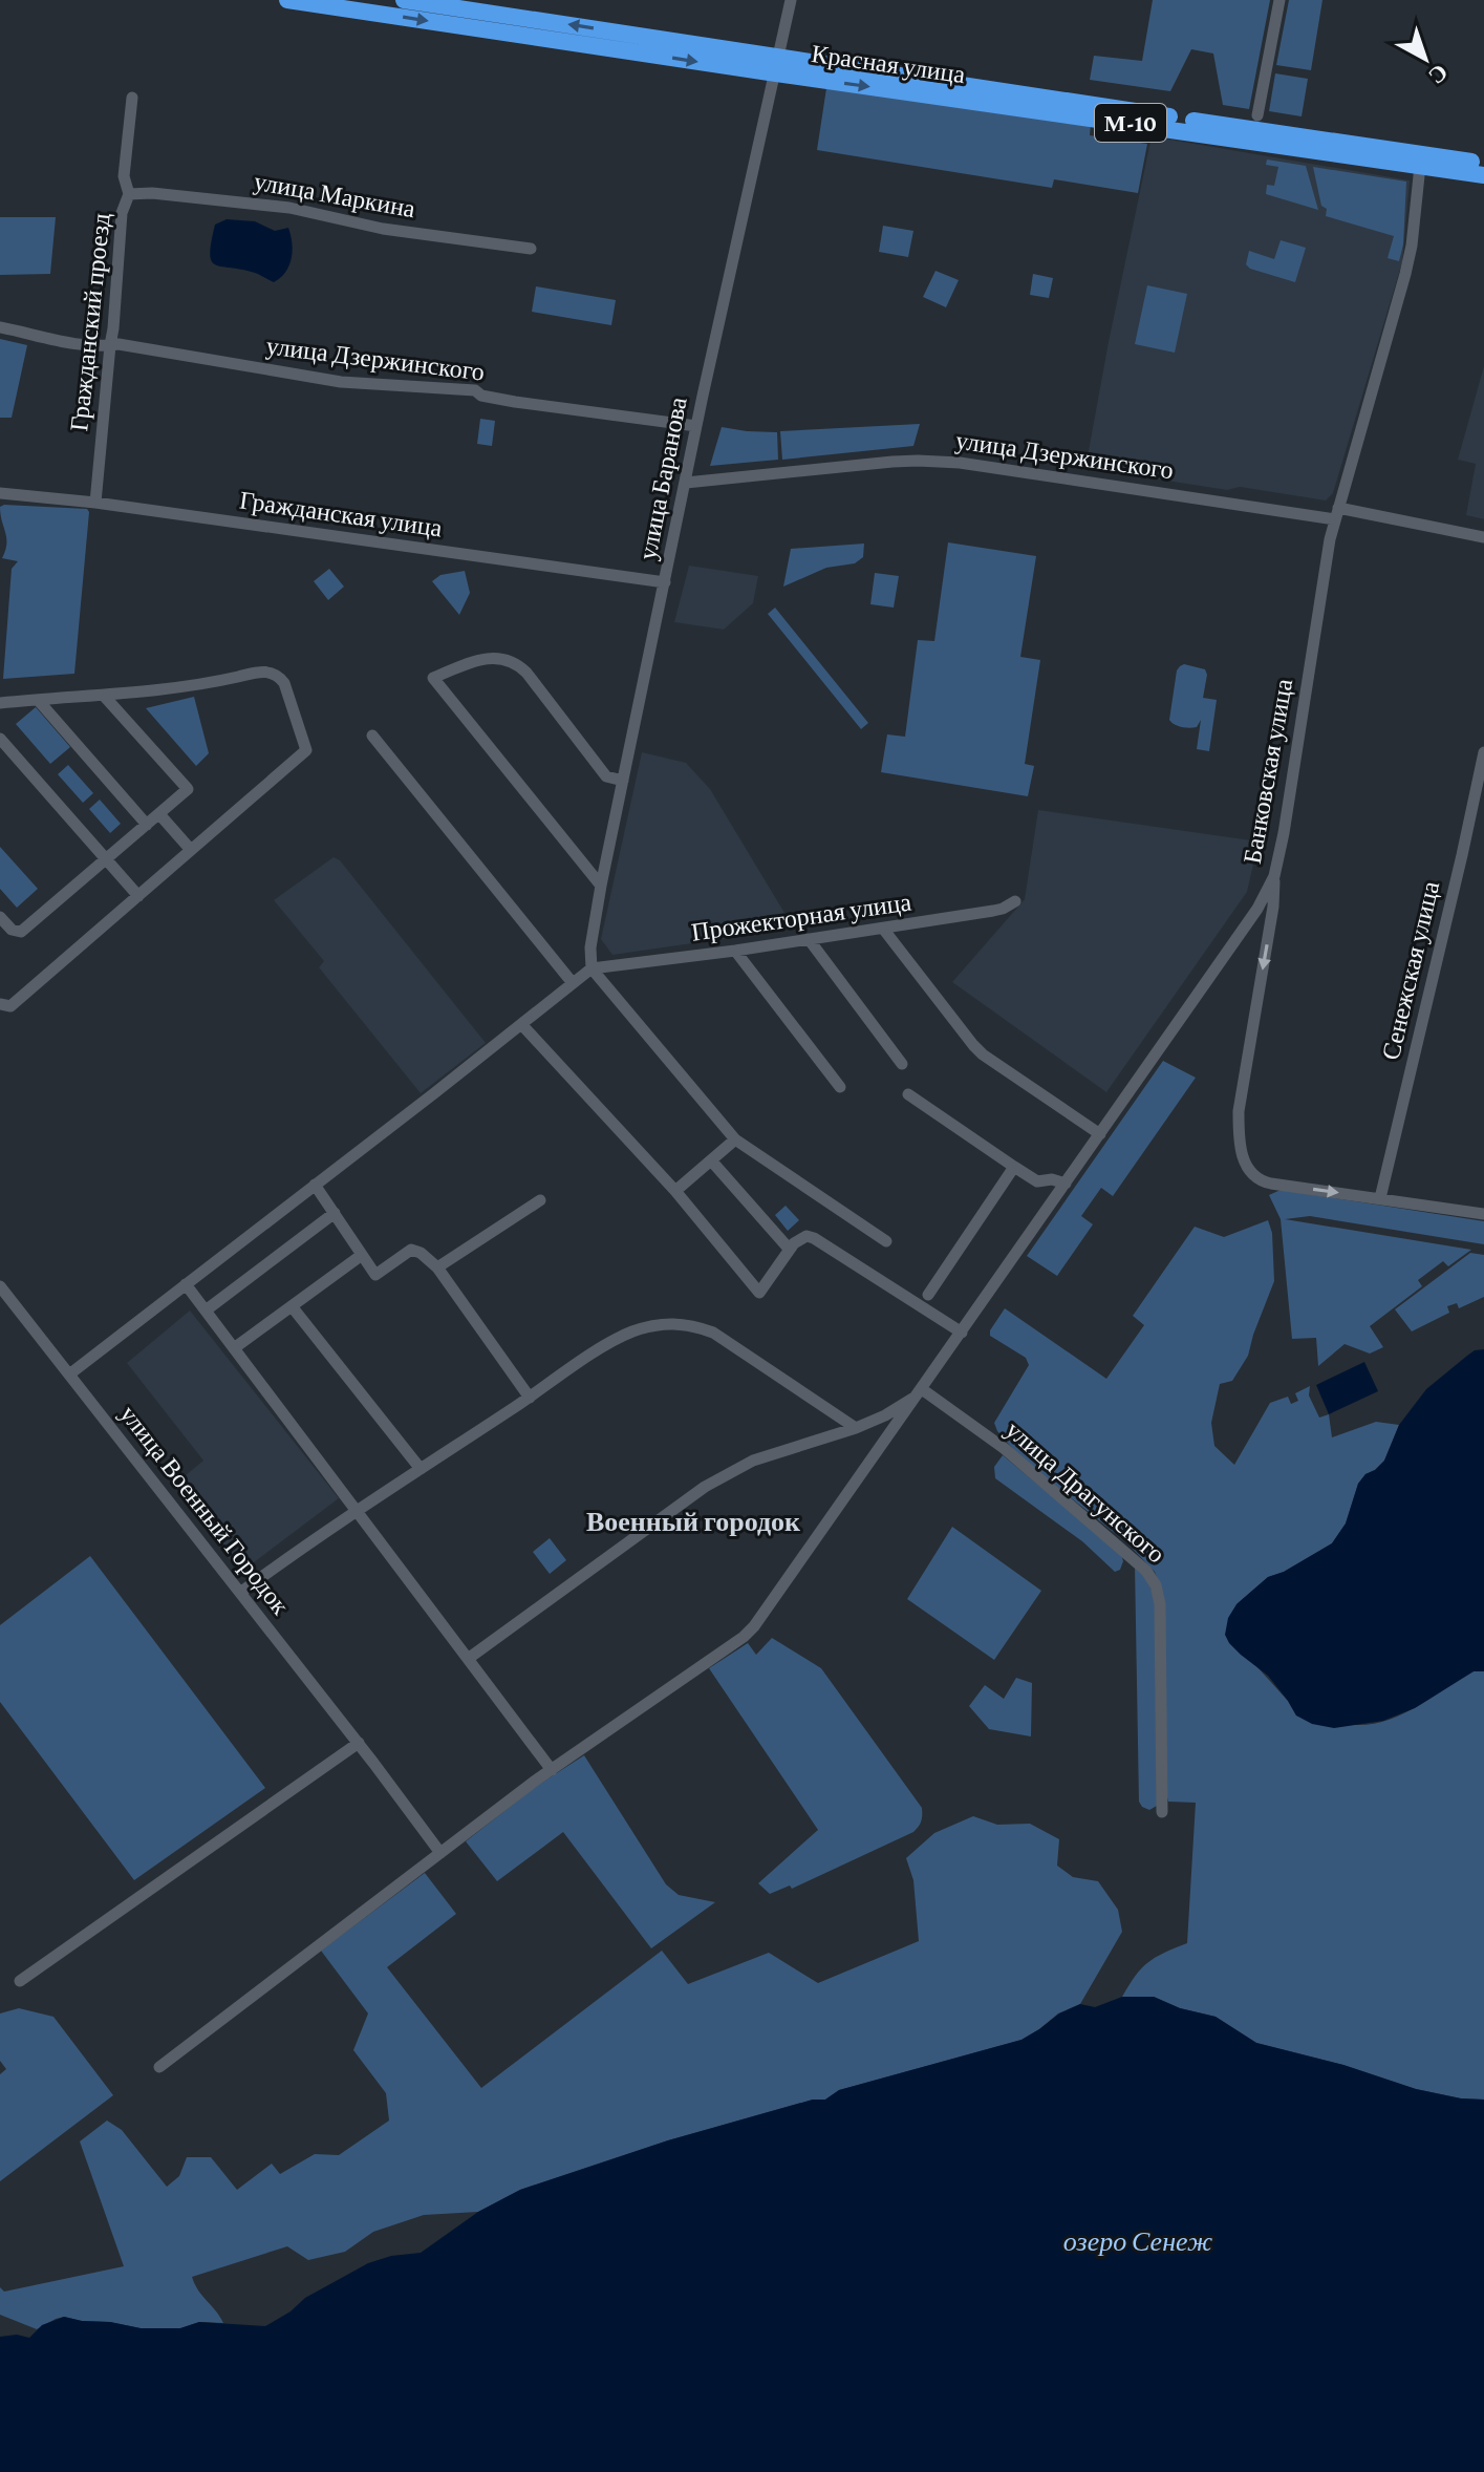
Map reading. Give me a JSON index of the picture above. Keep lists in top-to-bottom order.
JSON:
{
  "streets": {
    "highway": ["Красная улица", "М-10"],
    "street": [
      "улица Маркина",
      "Гражданский проезд",
      "улица Дзержинского",
      "улица Баранова",
      "Гражданская улица",
      "Банковская улица",
      "Прожекторная улица",
      "Сенежская улица",
      "улица Драгунского",
      "улица Военный Городок"
    ]
  },
  "crossings": [
    ["Красная улица", "улица Баранова"],
    ["Красная улица", "Банковская улица"],
    ["улица Маркина", "Гражданский проезд"],
    ["Гражданский проезд", "улица Дзержинского"],
    ["Гражданский проезд", "Гражданская улица"],
    ["улица Дзержинского", "улица Баранова"],
    ["улица Дзержинского", "Банковская улица"],
    ["улица Баранова", "Гражданская улица"],
    ["улица Баранова", "Прожекторная улица"],
    ["Банковская улица", "улица Драгунского"],
    ["Банковская улица", "улица Военный Городок"]
  ],
  "districts": ["Военный городок"],
  "water": ["озеро Сенеж"],
  "north": "bottom right"
}
